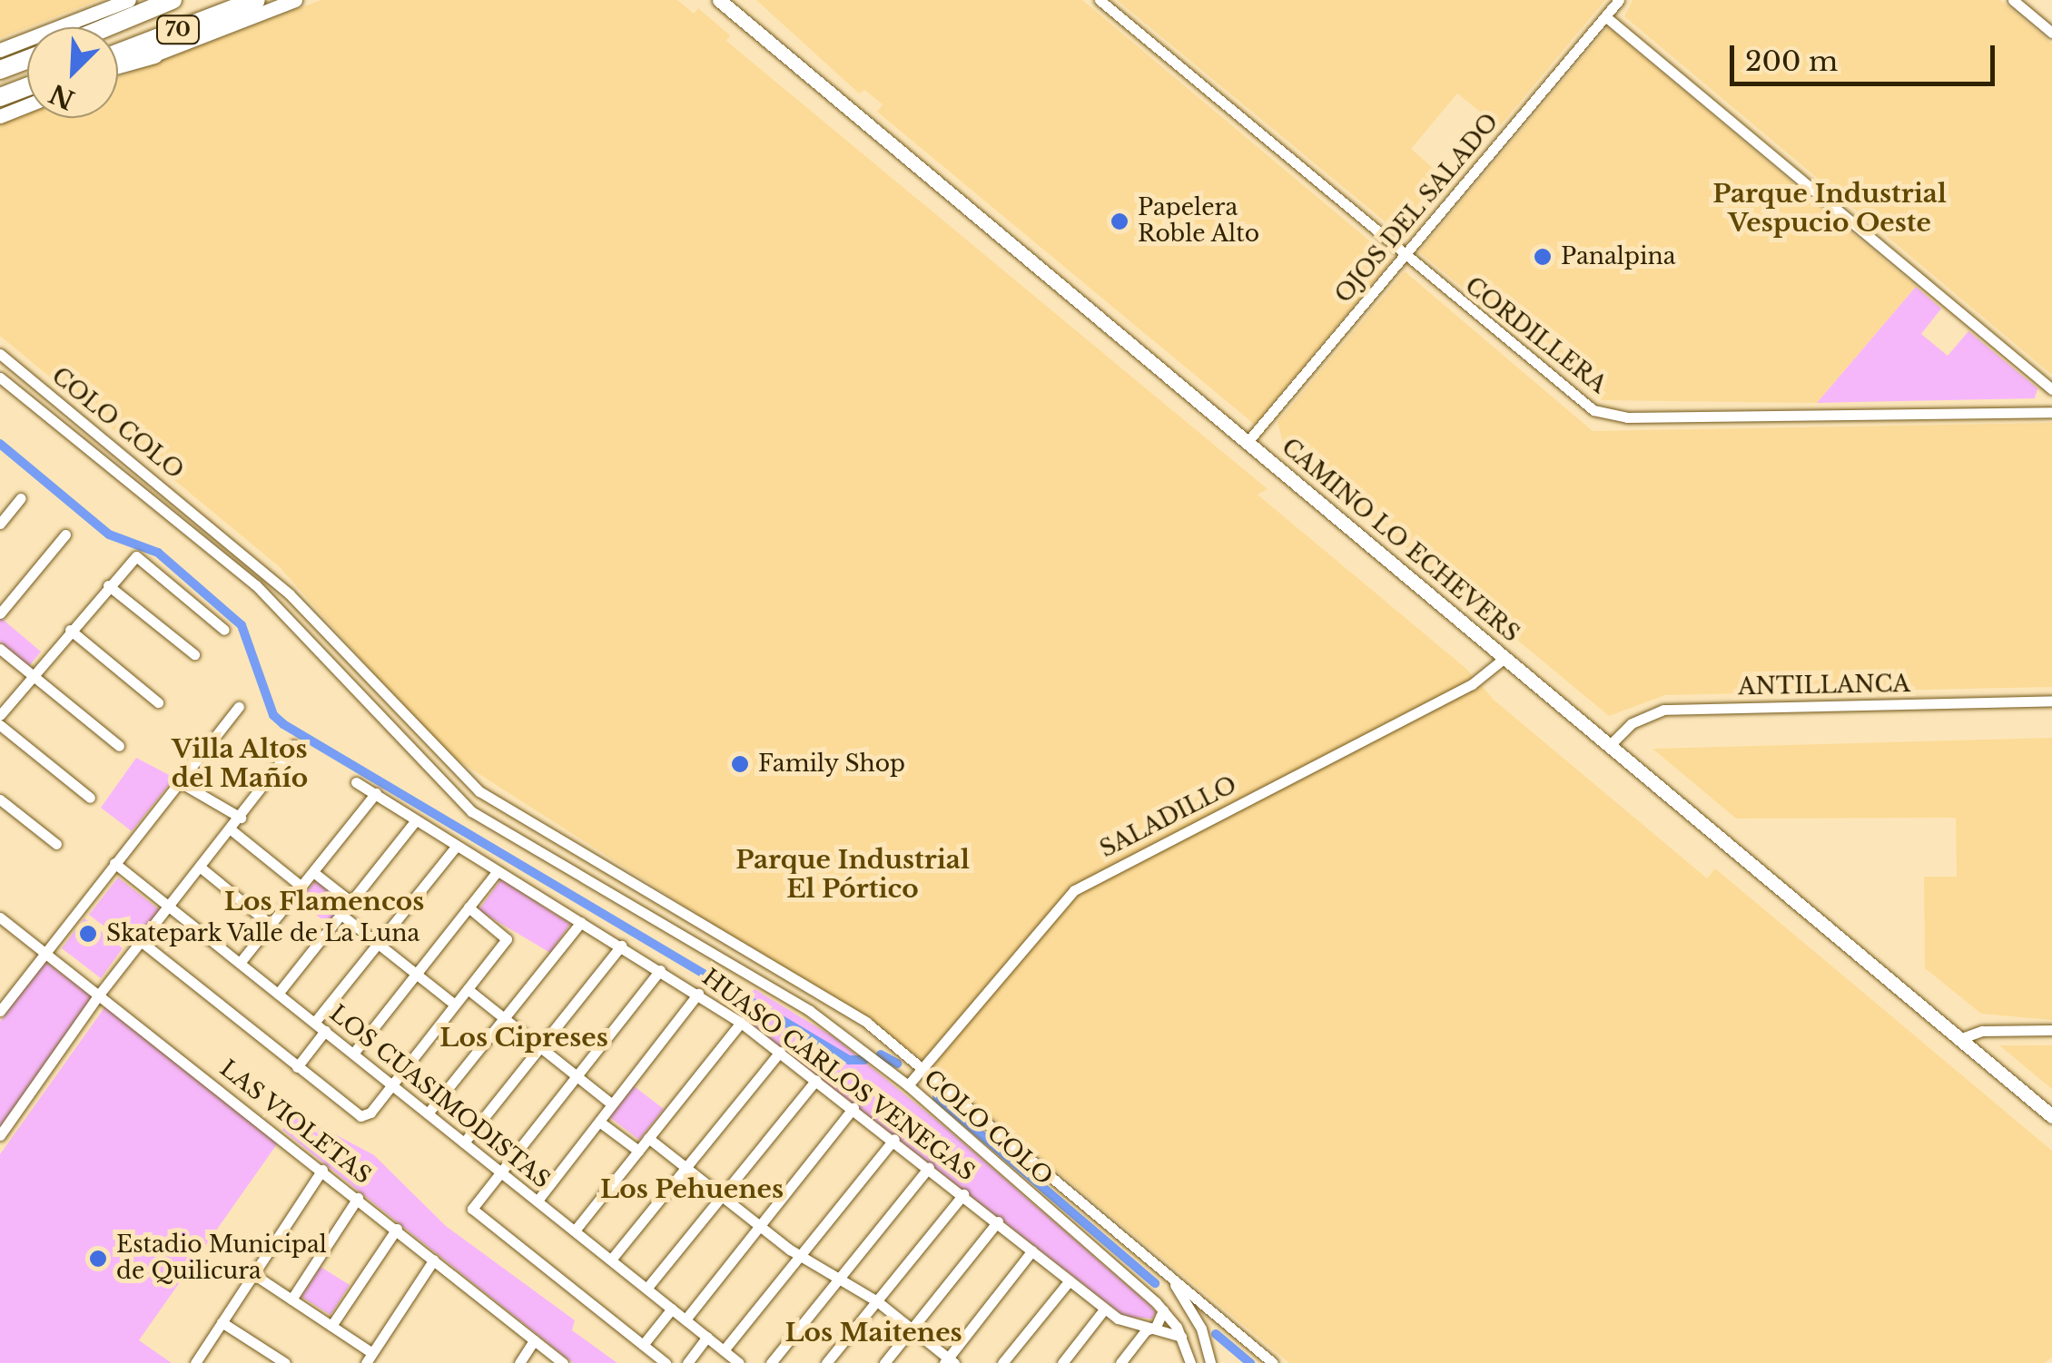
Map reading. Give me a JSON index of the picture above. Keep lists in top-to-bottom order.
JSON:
{
  "streets": {
    "highway": ["70"],
    "main road": ["CAMINO LO ECHEVERS"],
    "street": [
      "OJOS DEL SALADO",
      "CORDILLERA",
      "COLO COLO",
      "ANTILLANCA",
      "SALADILLO",
      "HUASO CARLOS VENEGAS",
      "LOS CUASIMODISTAS",
      "LAS VIOLETAS"
    ]
  },
  "crossings": [
    ["OJOS DEL SALADO", "CORDILLERA"],
    ["OJOS DEL SALADO", "CAMINO LO ECHEVERS"],
    ["COLO COLO", "SALADILLO"],
    ["COLO COLO", "HUASO CARLOS VENEGAS"],
    ["CAMINO LO ECHEVERS", "ANTILLANCA"],
    ["CAMINO LO ECHEVERS", "SALADILLO"]
  ],
  "districts": [
    "Parque Industrial Vespucio Oeste",
    "Villa Altos del Mañío",
    "Parque Industrial El Pórtico",
    "Los Flamencos",
    "Los Cipreses",
    "Los Pehuenes",
    "Los Maitenes"
  ],
  "places": [
    "Papelera Roble Alto",
    "Panalpina",
    "Family Shop",
    "Skatepark Valle de La Luna",
    "Estadio Municipal de Quilicura"
  ],
  "scale_bar": "200 m",
  "north": "bottom left"
}
